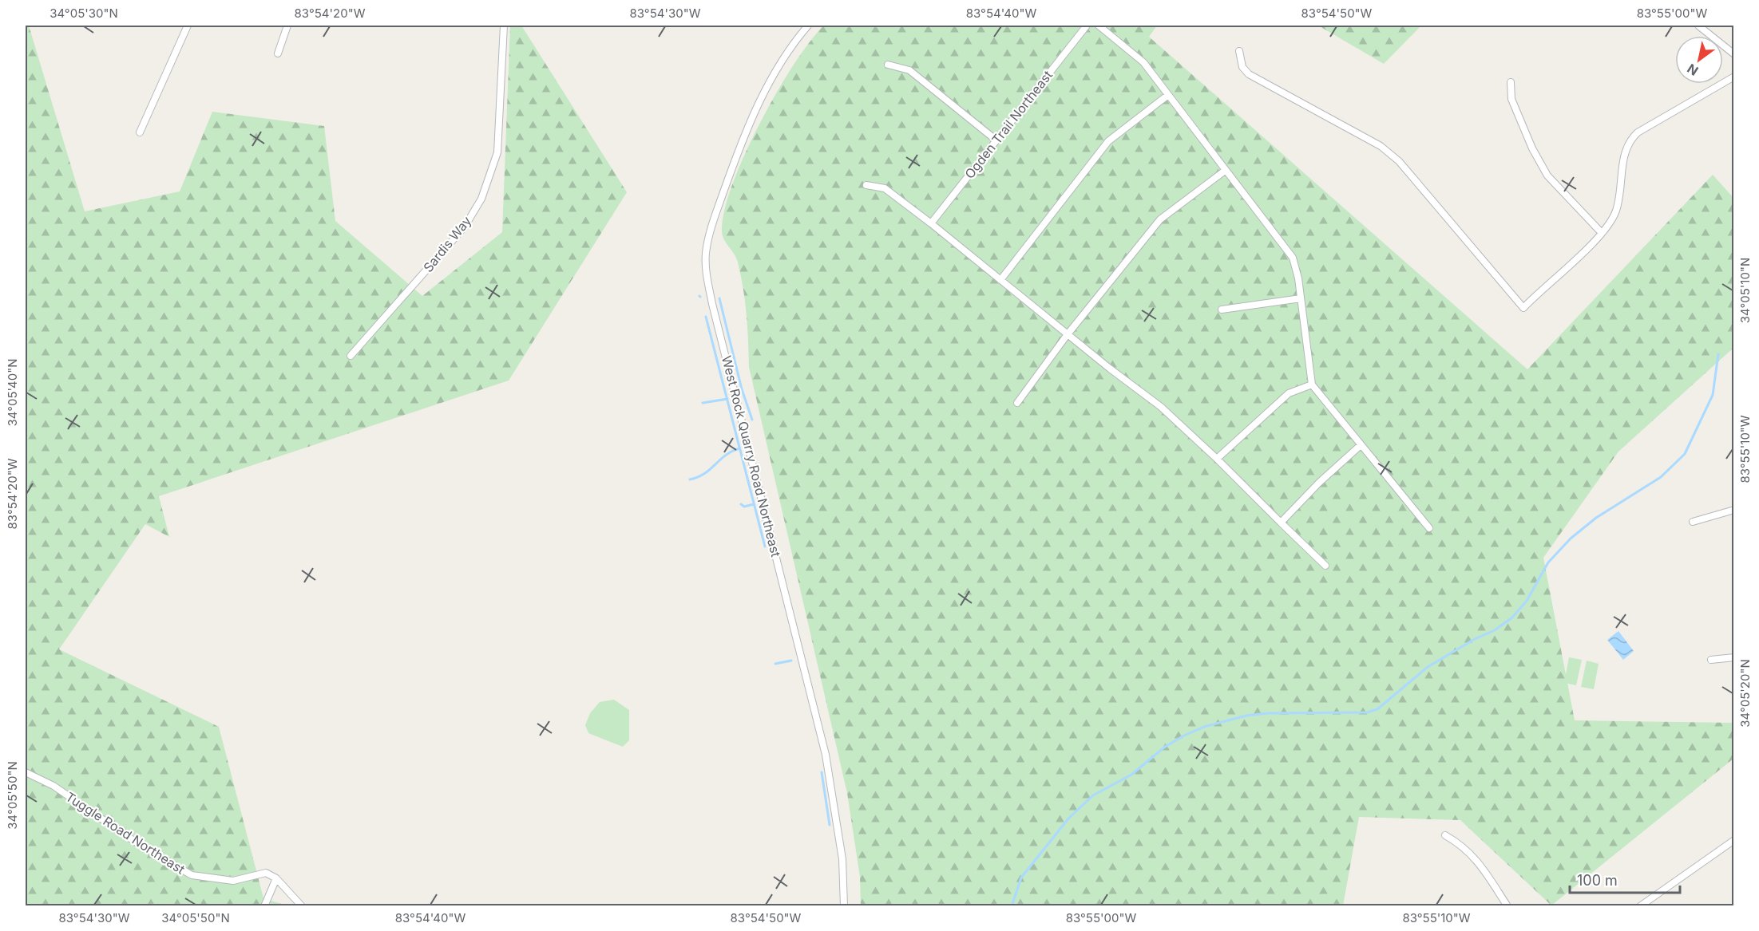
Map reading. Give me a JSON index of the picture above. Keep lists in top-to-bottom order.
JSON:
{
  "streets": {
    "street": [
      "Ogden Trail Northeast",
      "Sardis Way",
      "West Rock Quarry Road Northeast",
      "Tuggle Road Northeast"
    ]
  },
  "scale_bar": "100 m",
  "north": "bottom left",
  "coordinates": [
    "34°05'30\"N",
    "83°54'20\"W",
    "83°54'30\"W",
    "83°54'40\"W",
    "83°54'50\"W",
    "83°55'00\"W",
    "34°05'10\"N",
    "34°05'40\"N",
    "83°55'10\"W",
    "34°05'20\"N",
    "34°05'50\"N"
  ]
}
